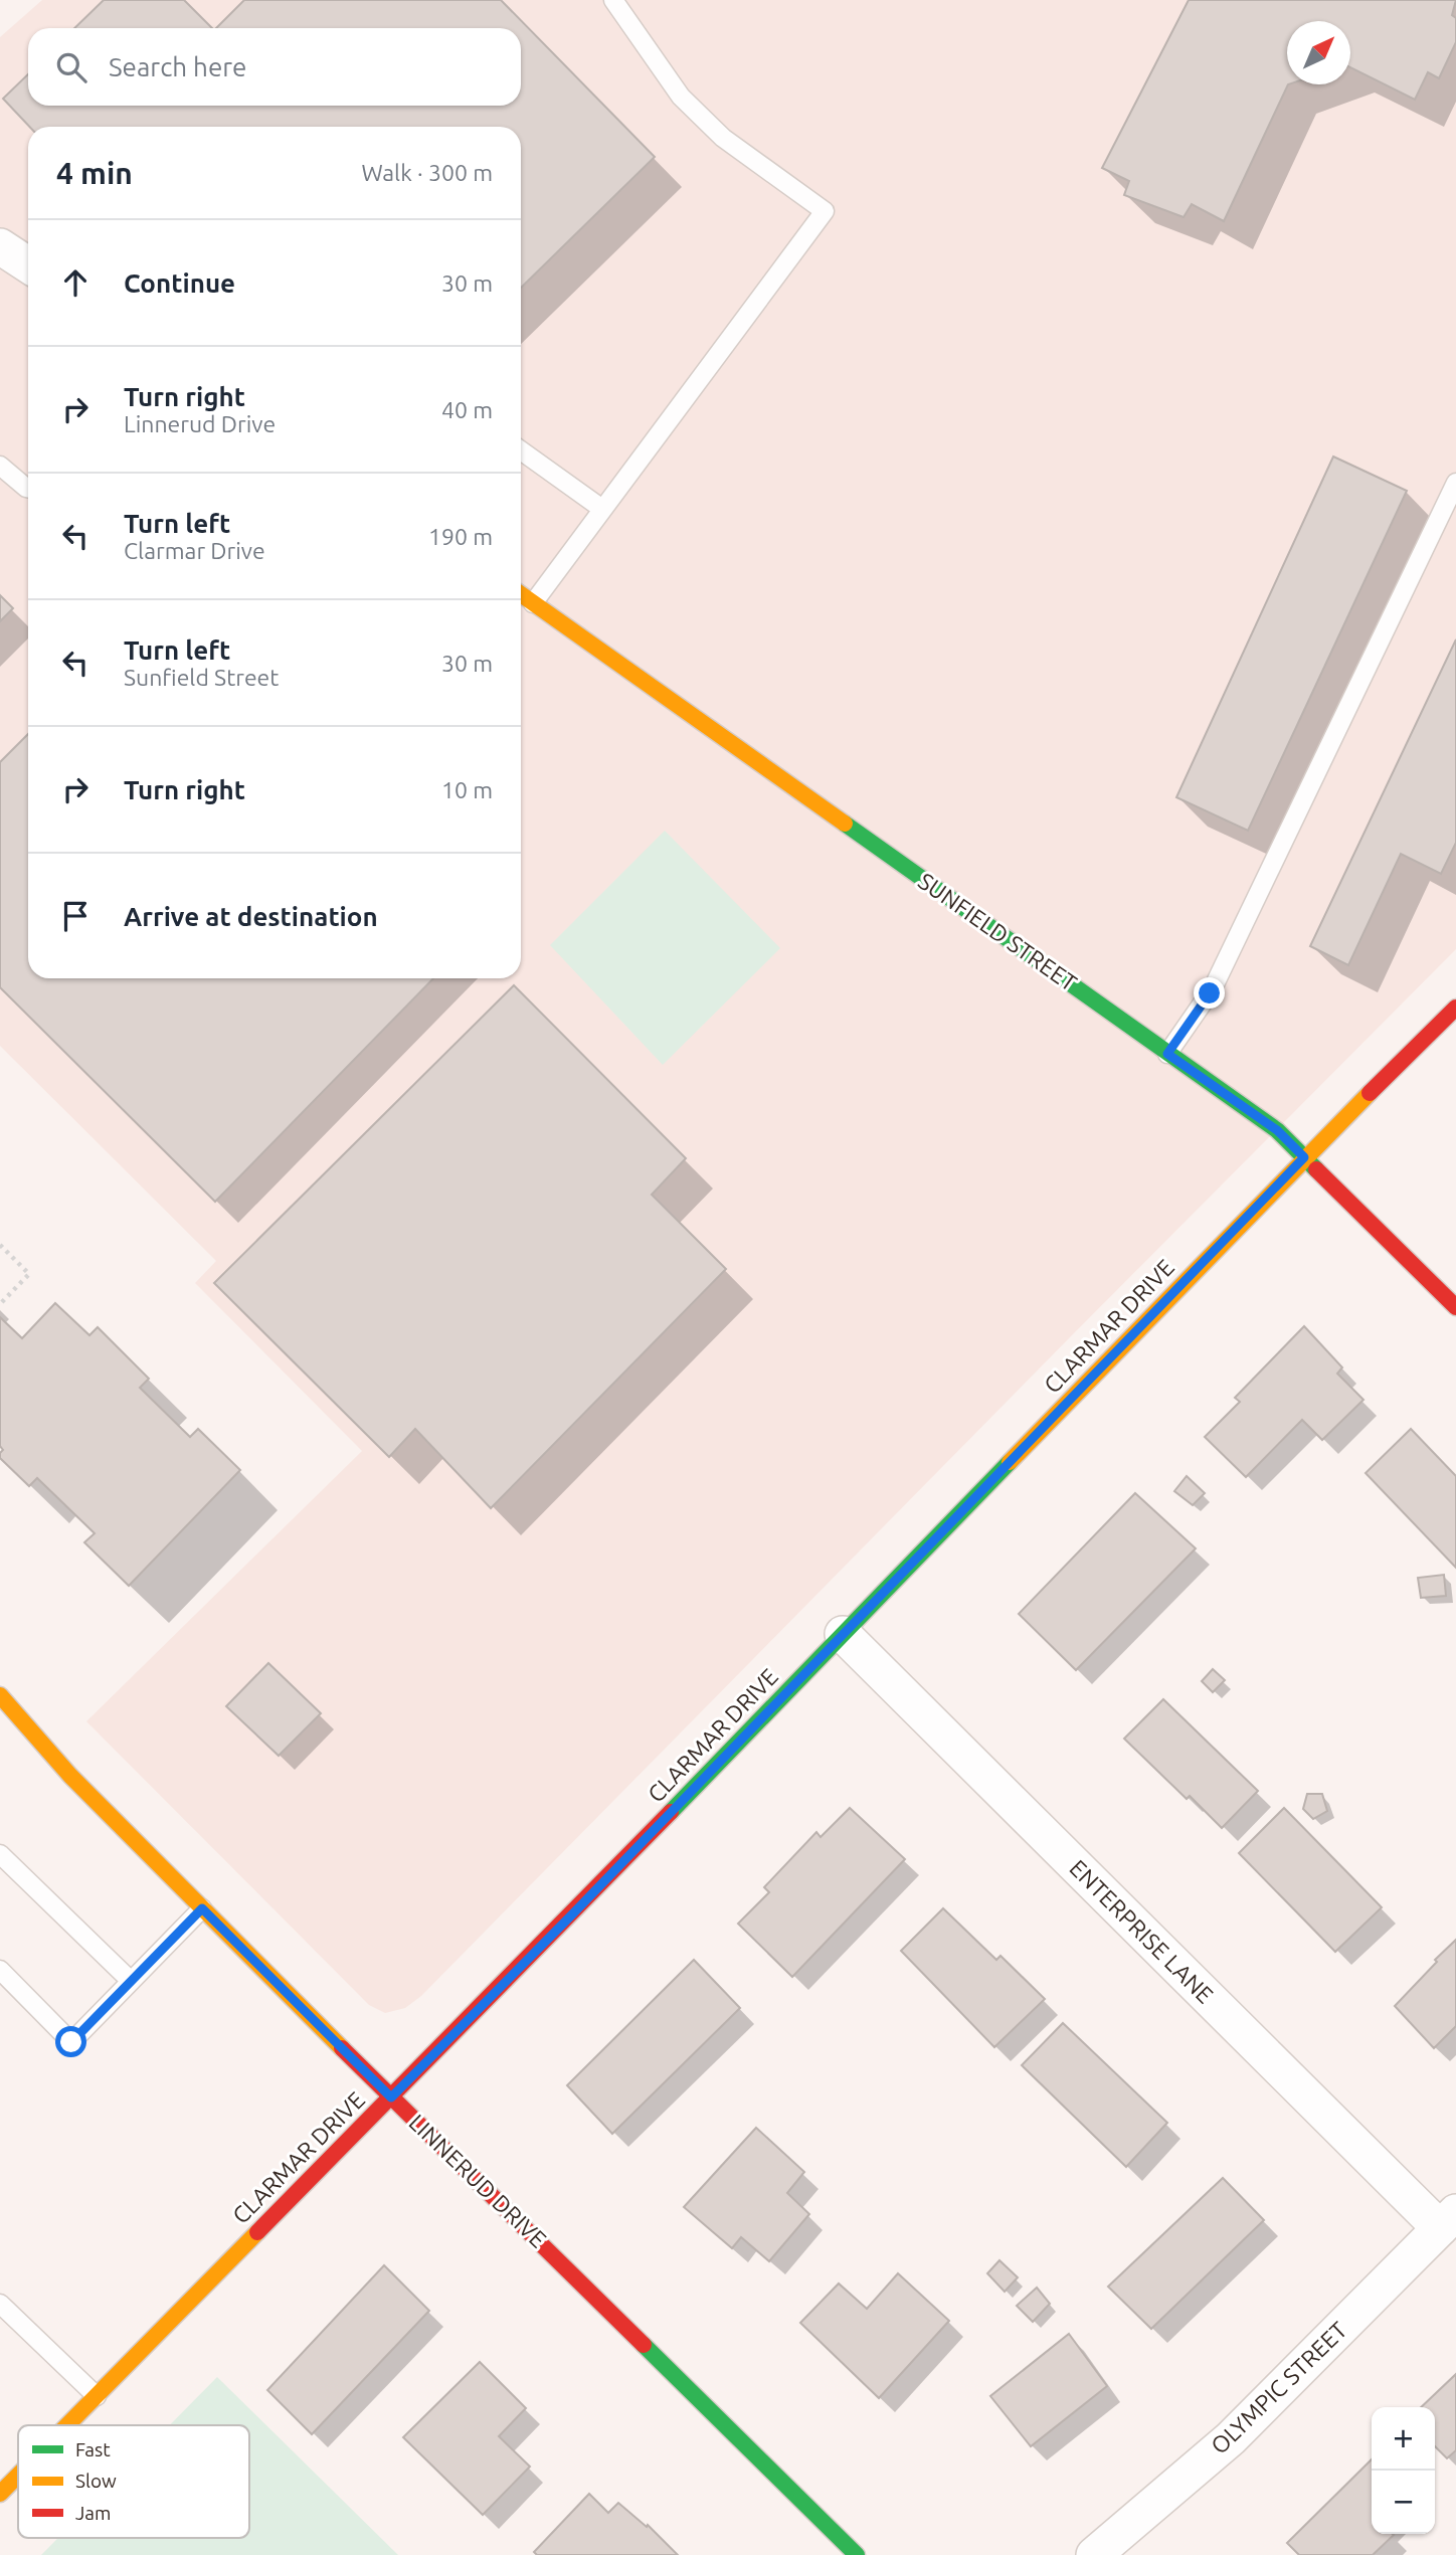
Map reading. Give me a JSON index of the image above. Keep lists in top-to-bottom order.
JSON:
{
  "streets": {
    "street": [
      "SUNFIELD STREET",
      "CLARMAR DRIVE",
      "ENTERPRISE LANE",
      "LINNERUD DRIVE",
      "OLYMPIC STREET"
    ]
  },
  "crossings": [
    ["SUNFIELD STREET", "CLARMAR DRIVE"],
    ["CLARMAR DRIVE", "ENTERPRISE LANE"],
    ["CLARMAR DRIVE", "LINNERUD DRIVE"],
    ["ENTERPRISE LANE", "OLYMPIC STREET"]
  ],
  "legend": ["Fast", "Slow", "Jam"],
  "north": "top right",
  "page": {
    "search": "Search here",
    "heading": ["4 min", "Walk · 300 m"],
    "list": [
      ["Continue", "30 m"],
      ["Turn right", "Linnerud Drive", "40 m"],
      ["Turn left", "Clarmar Drive", "190 m"],
      ["Turn left", "Sunfield Street", "30 m"],
      ["Turn right", "10 m"],
      "Arrive at destination"
    ],
    "map_buttons": ["+", "−"]
  }
}
